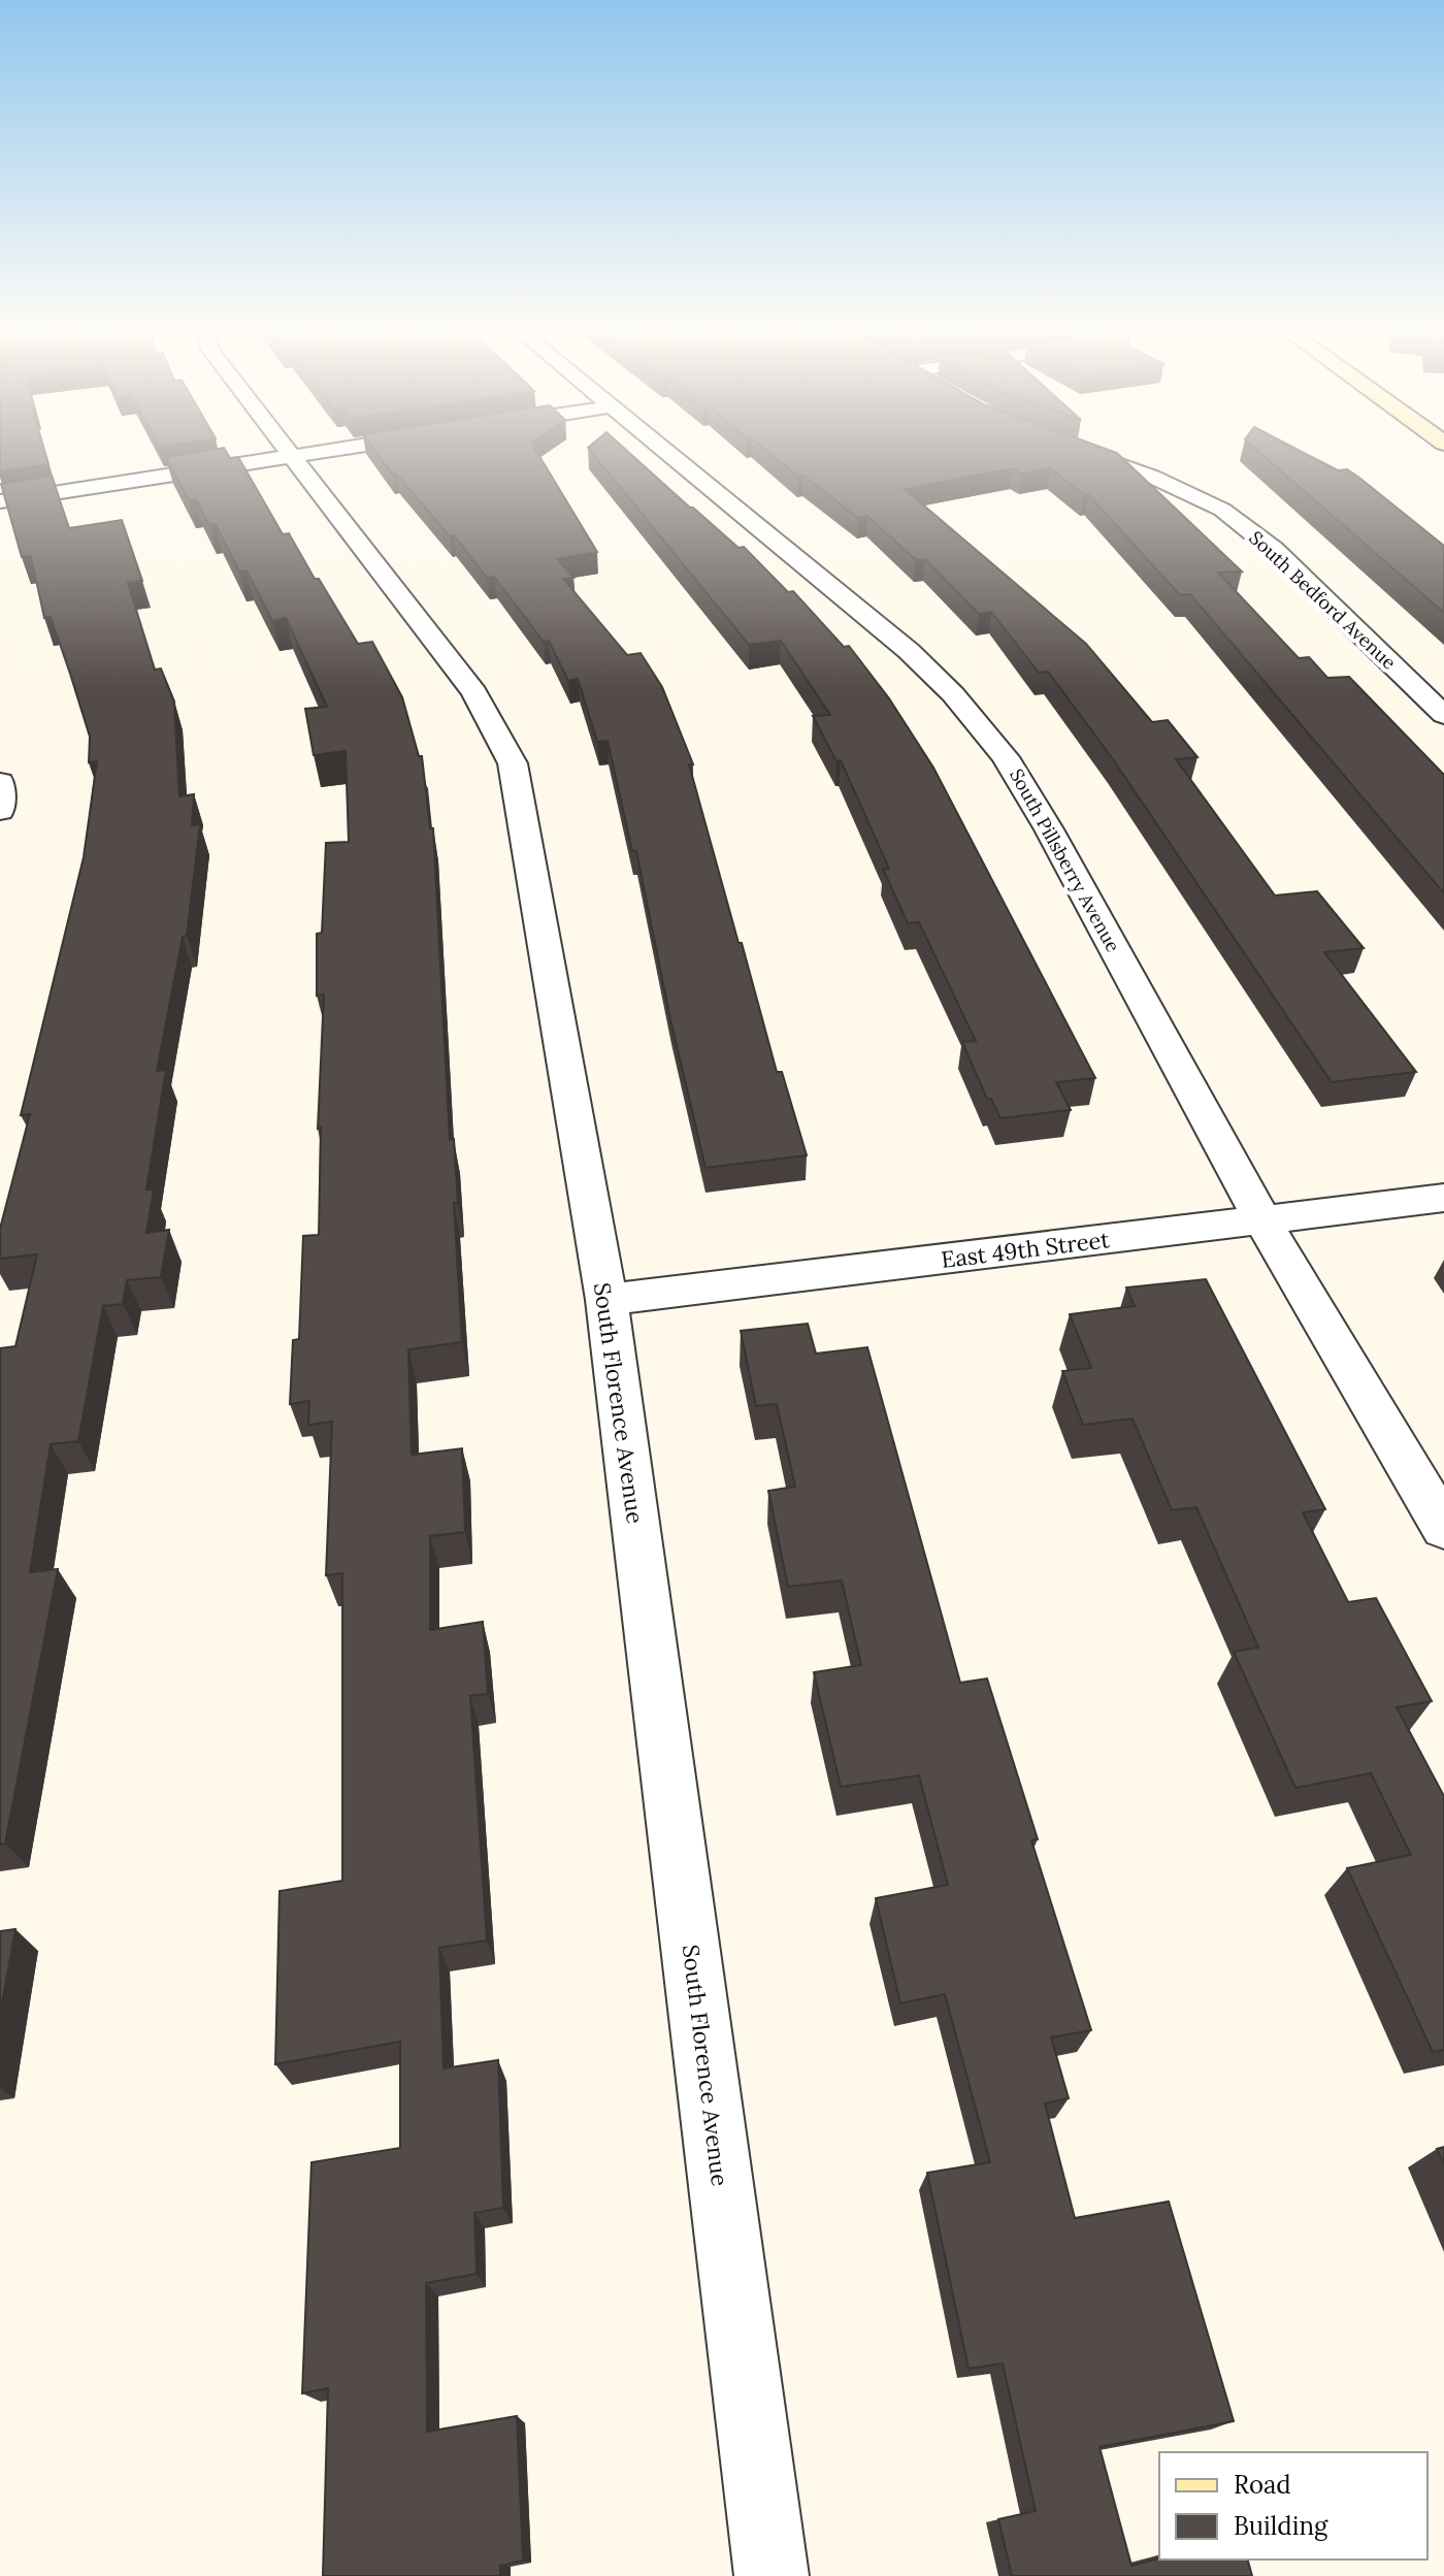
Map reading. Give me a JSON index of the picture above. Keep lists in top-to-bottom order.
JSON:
{
  "streets": {
    "street": [
      "South Bedford Avenue",
      "South Pillsberry Avenue",
      "East 49th Street",
      "South Florence Avenue"
    ]
  },
  "crossings": [
    ["South Pillsberry Avenue", "East 49th Street"],
    ["East 49th Street", "South Florence Avenue"]
  ],
  "legend": ["Road", "Building"]
}
